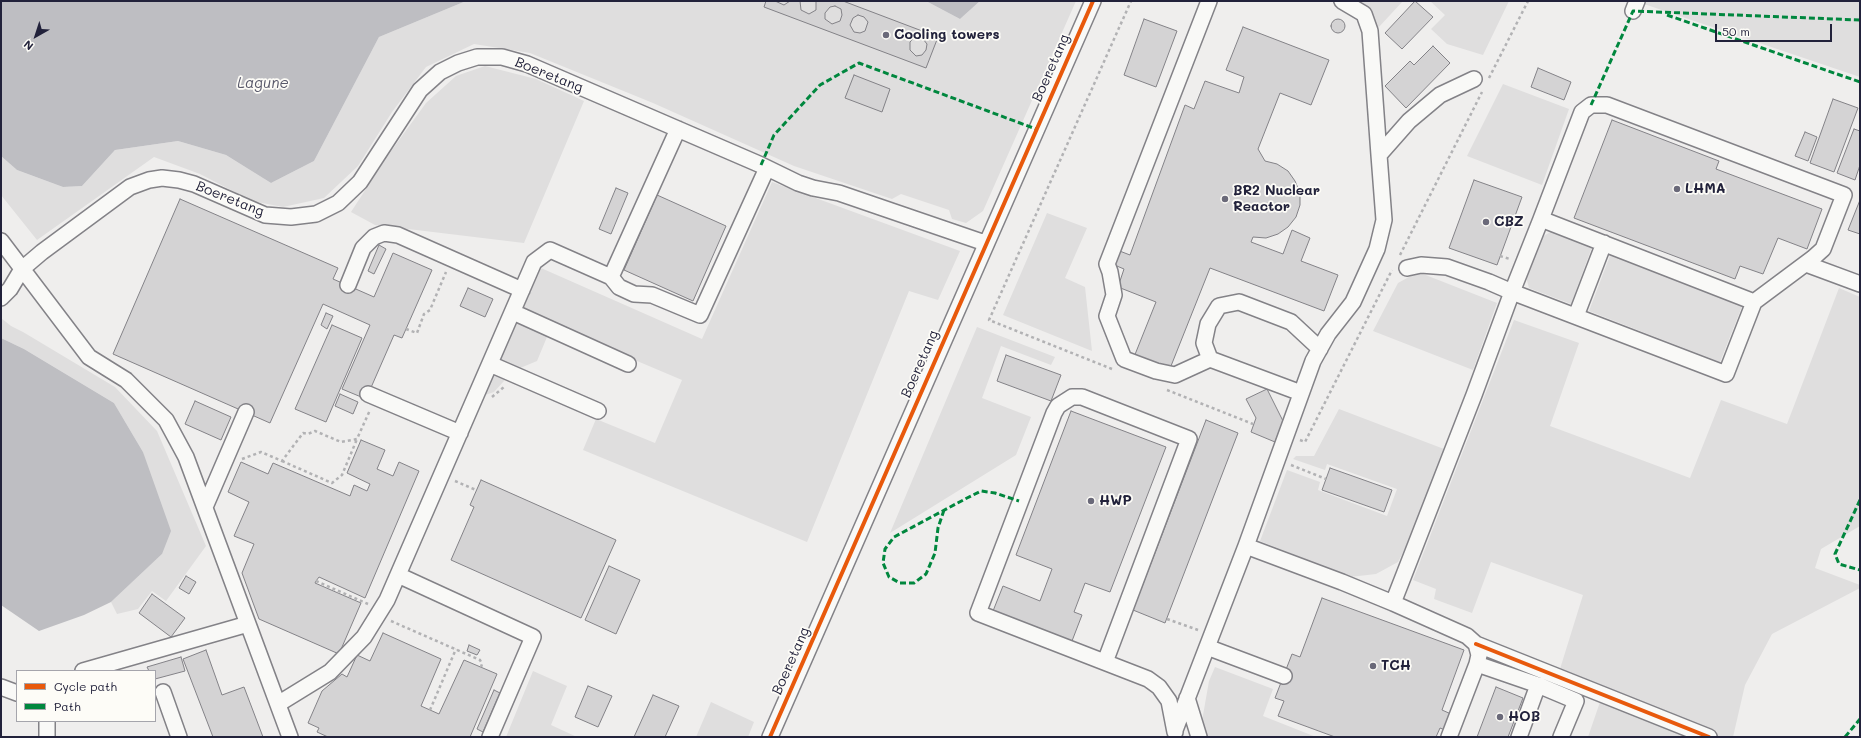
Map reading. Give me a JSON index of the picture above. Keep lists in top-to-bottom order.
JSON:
{
  "streets": {
    "street": ["Boeretang"]
  },
  "water": ["Lagune"],
  "places": [
    "Cooling towers",
    "LHMA",
    "BR2 Nuclear Reactor",
    "CBZ",
    "HWP",
    "TCH",
    "HOB"
  ],
  "legend": ["Cycle path", "Path"],
  "scale_bar": "50 m",
  "north": "bottom left"
}
